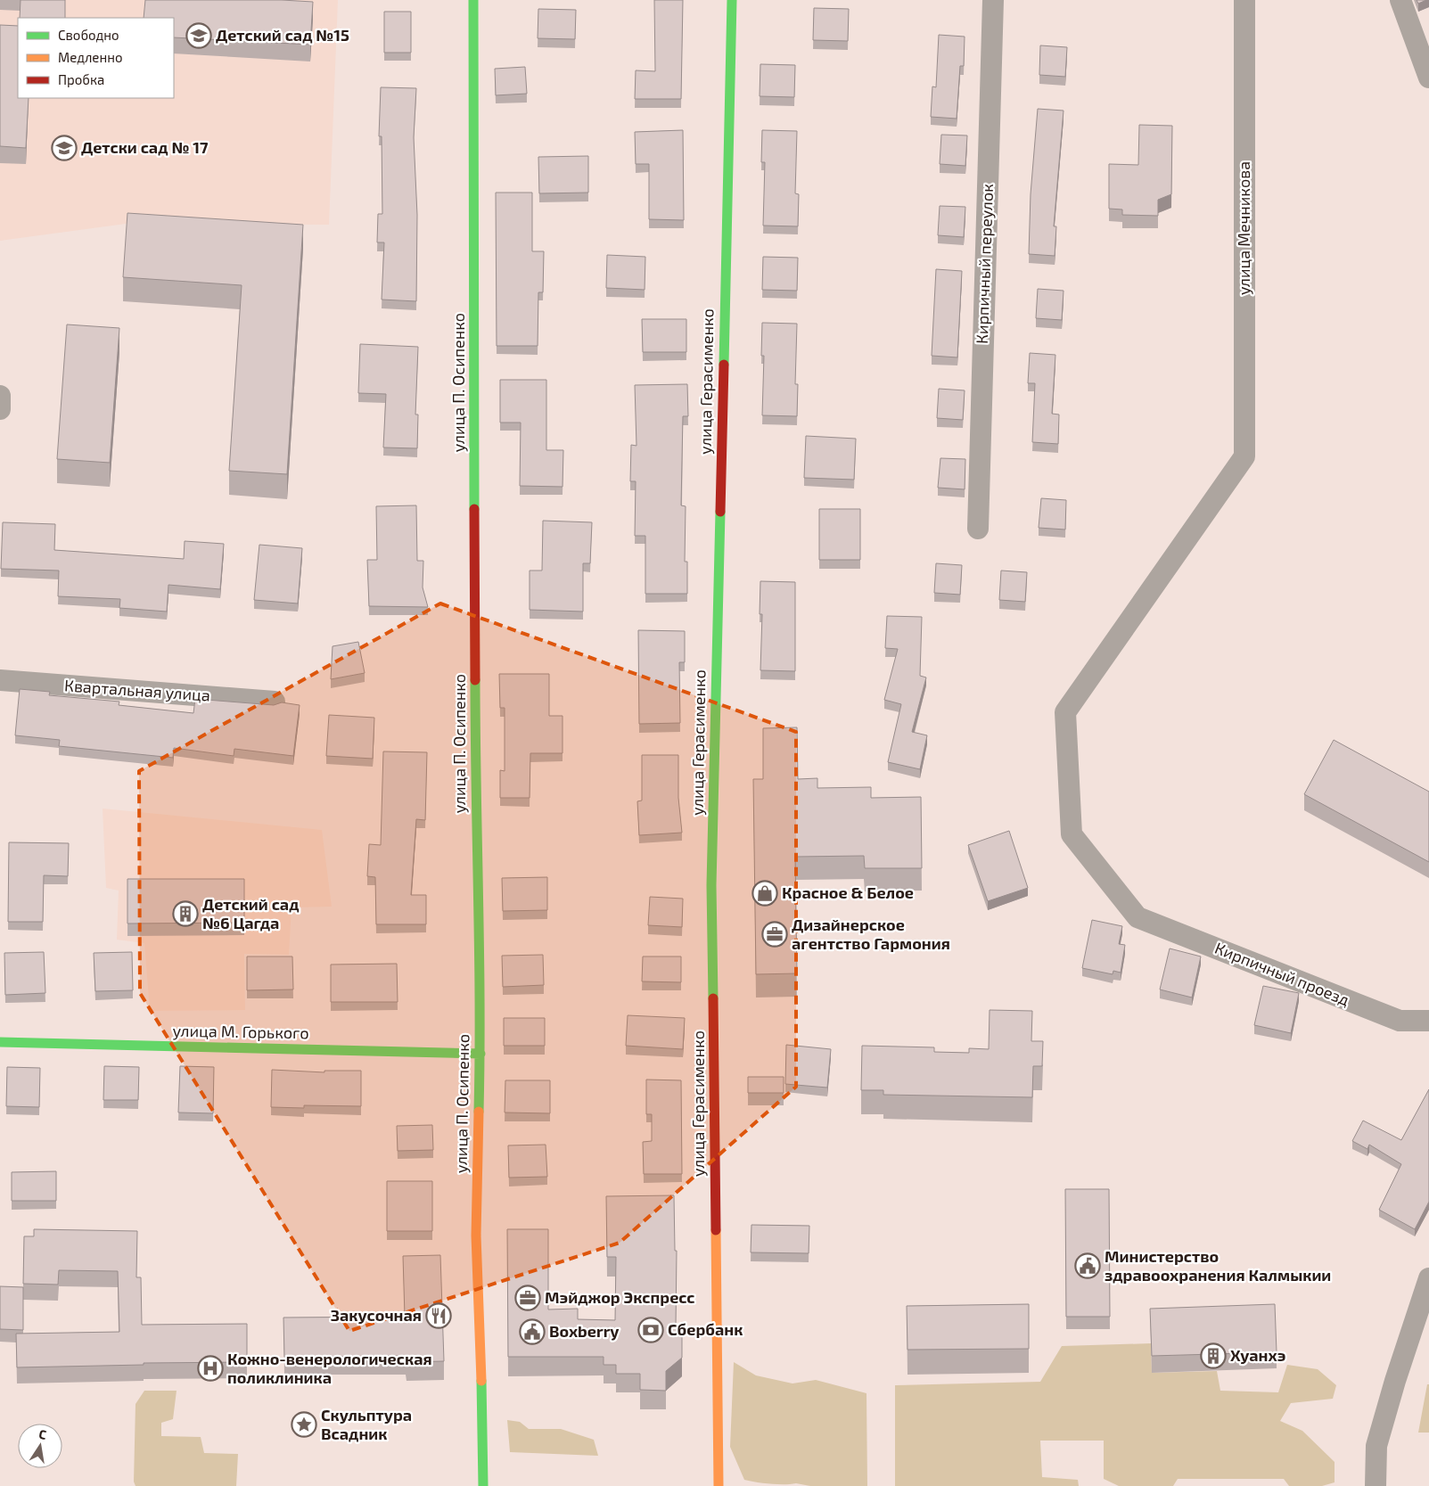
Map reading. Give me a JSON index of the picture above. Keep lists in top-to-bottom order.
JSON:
{
  "streets": {
    "main road": ["улица Герасименко", "улица П. Осипенко", "улица М. Горького"],
    "street": [
      "улица Мечникова",
      "Кирпичный переулок",
      "Квартальная улица",
      "Кирпичный проезд"
    ]
  },
  "crossings": [
    ["улица Мечникова", "Кирпичный проезд"],
    ["улица П. Осипенко", "улица М. Горького"]
  ],
  "places": {
    "school or university": ["Детский сад №15", "Детски сад № 17"],
    "shop": ["Красное & Белое"],
    "building": ["Детский сад №6 Цагда", "Хуанхэ"],
    "office": ["Дизайнерское агентство Гармония", "Мэйджор Экспресс"],
    "public building": ["Министерство здравоохранения Калмыкии", "Boxberry"],
    "restaurant": ["Закусoчная"],
    "bank": ["Сбербанк"],
    "hospital": ["Кожно-венерологическая поликлиника"],
    "place": ["Скульптура Всадник"]
  },
  "legend": ["Свободно", "Медленно", "Пробка"],
  "north": "top"
}
